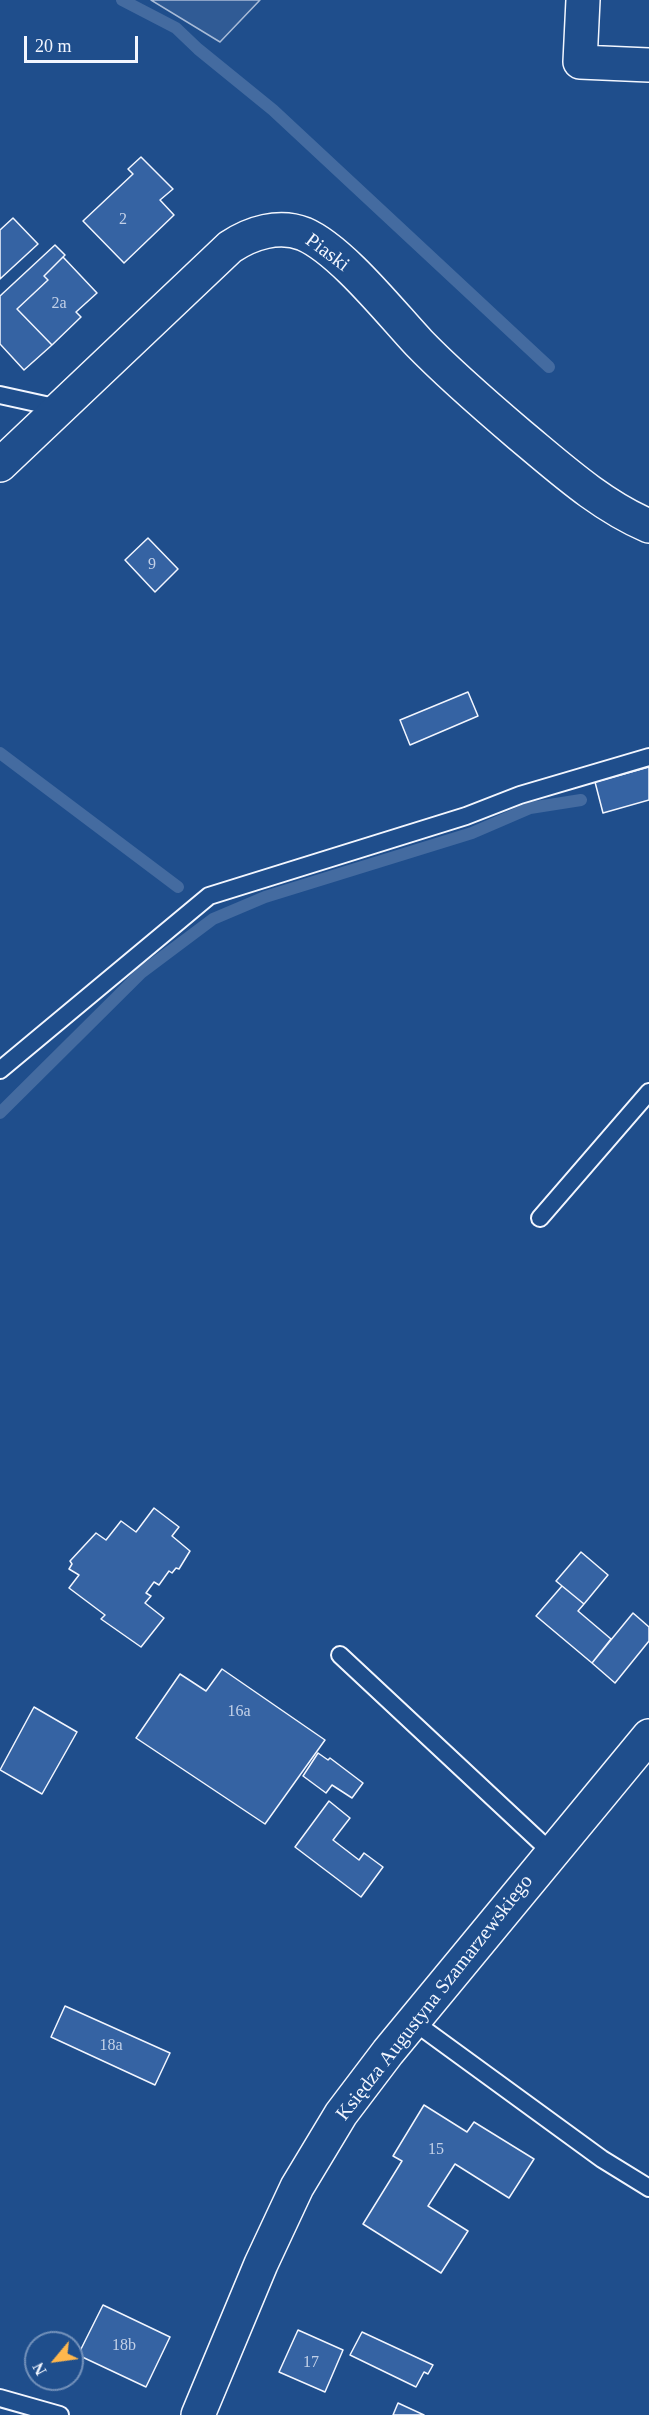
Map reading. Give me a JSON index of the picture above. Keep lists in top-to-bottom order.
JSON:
{
  "streets": {
    "street": ["Piaski", "Księdza Augustyna Szamarzewskiego"]
  },
  "house_numbers": [
    "2",
    "2a",
    "9",
    "16a",
    "18a",
    "15",
    "18b",
    "17"
  ],
  "scale_bar": "20 m",
  "north": "bottom left"
}
